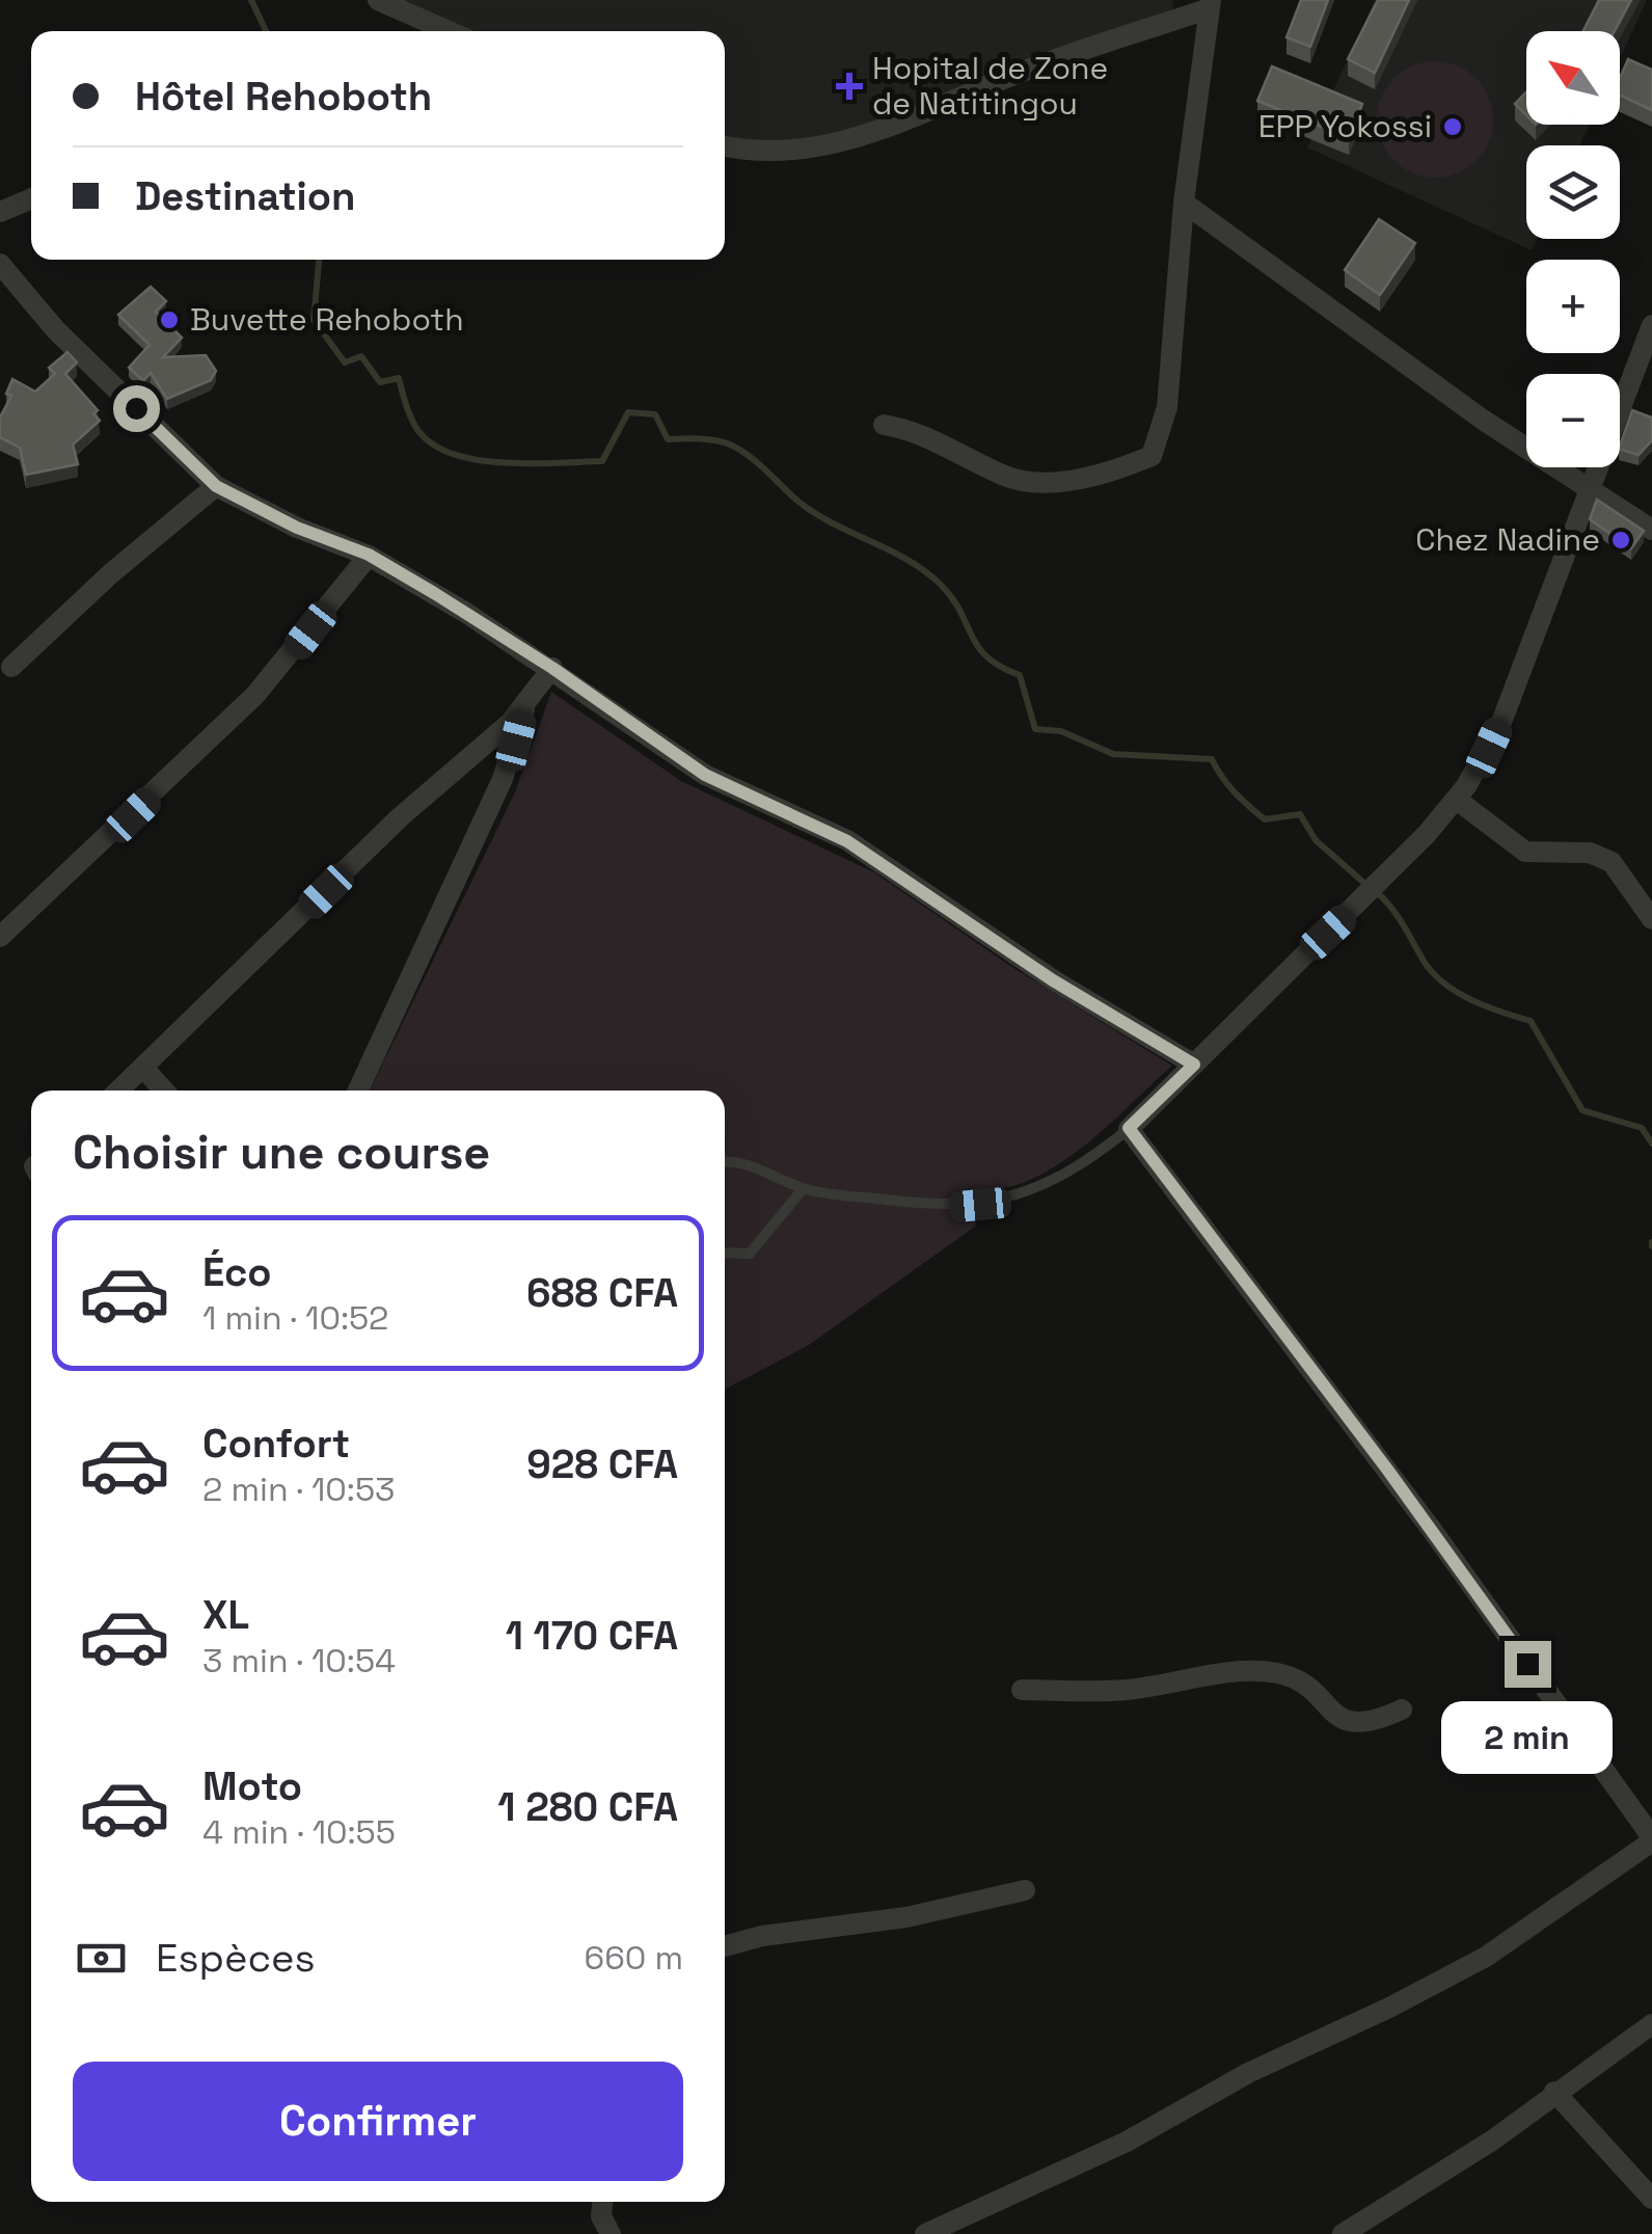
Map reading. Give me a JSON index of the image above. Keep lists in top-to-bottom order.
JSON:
{
  "places": {
    "health": ["Hopital de Zone de Natitingou"],
    "other": ["EPP Yokossi", "Buvette Rehoboth", "Chez Nadine"]
  },
  "north": "top left",
  "page": {
    "map_buttons": ["+", "−"],
    "banner": ["Hôtel Rehoboth", "Destination"],
    "heading": "Choisir une course",
    "list": [
      {
        "name": "Éco",
        "note": "1 min · 10:52",
        "value": "688 CFA"
      },
      {
        "name": "Confort",
        "note": "2 min · 10:53",
        "value": "928 CFA"
      },
      {
        "name": "XL",
        "note": "3 min · 10:54",
        "value": "1 170 CFA"
      },
      {
        "name": "Moto",
        "note": "4 min · 10:55",
        "value": "1 280 CFA"
      }
    ],
    "bubble": "2 min",
    "pay": ["Espèces", "660 m"],
    "buttons": "Confirmer"
  }
}
